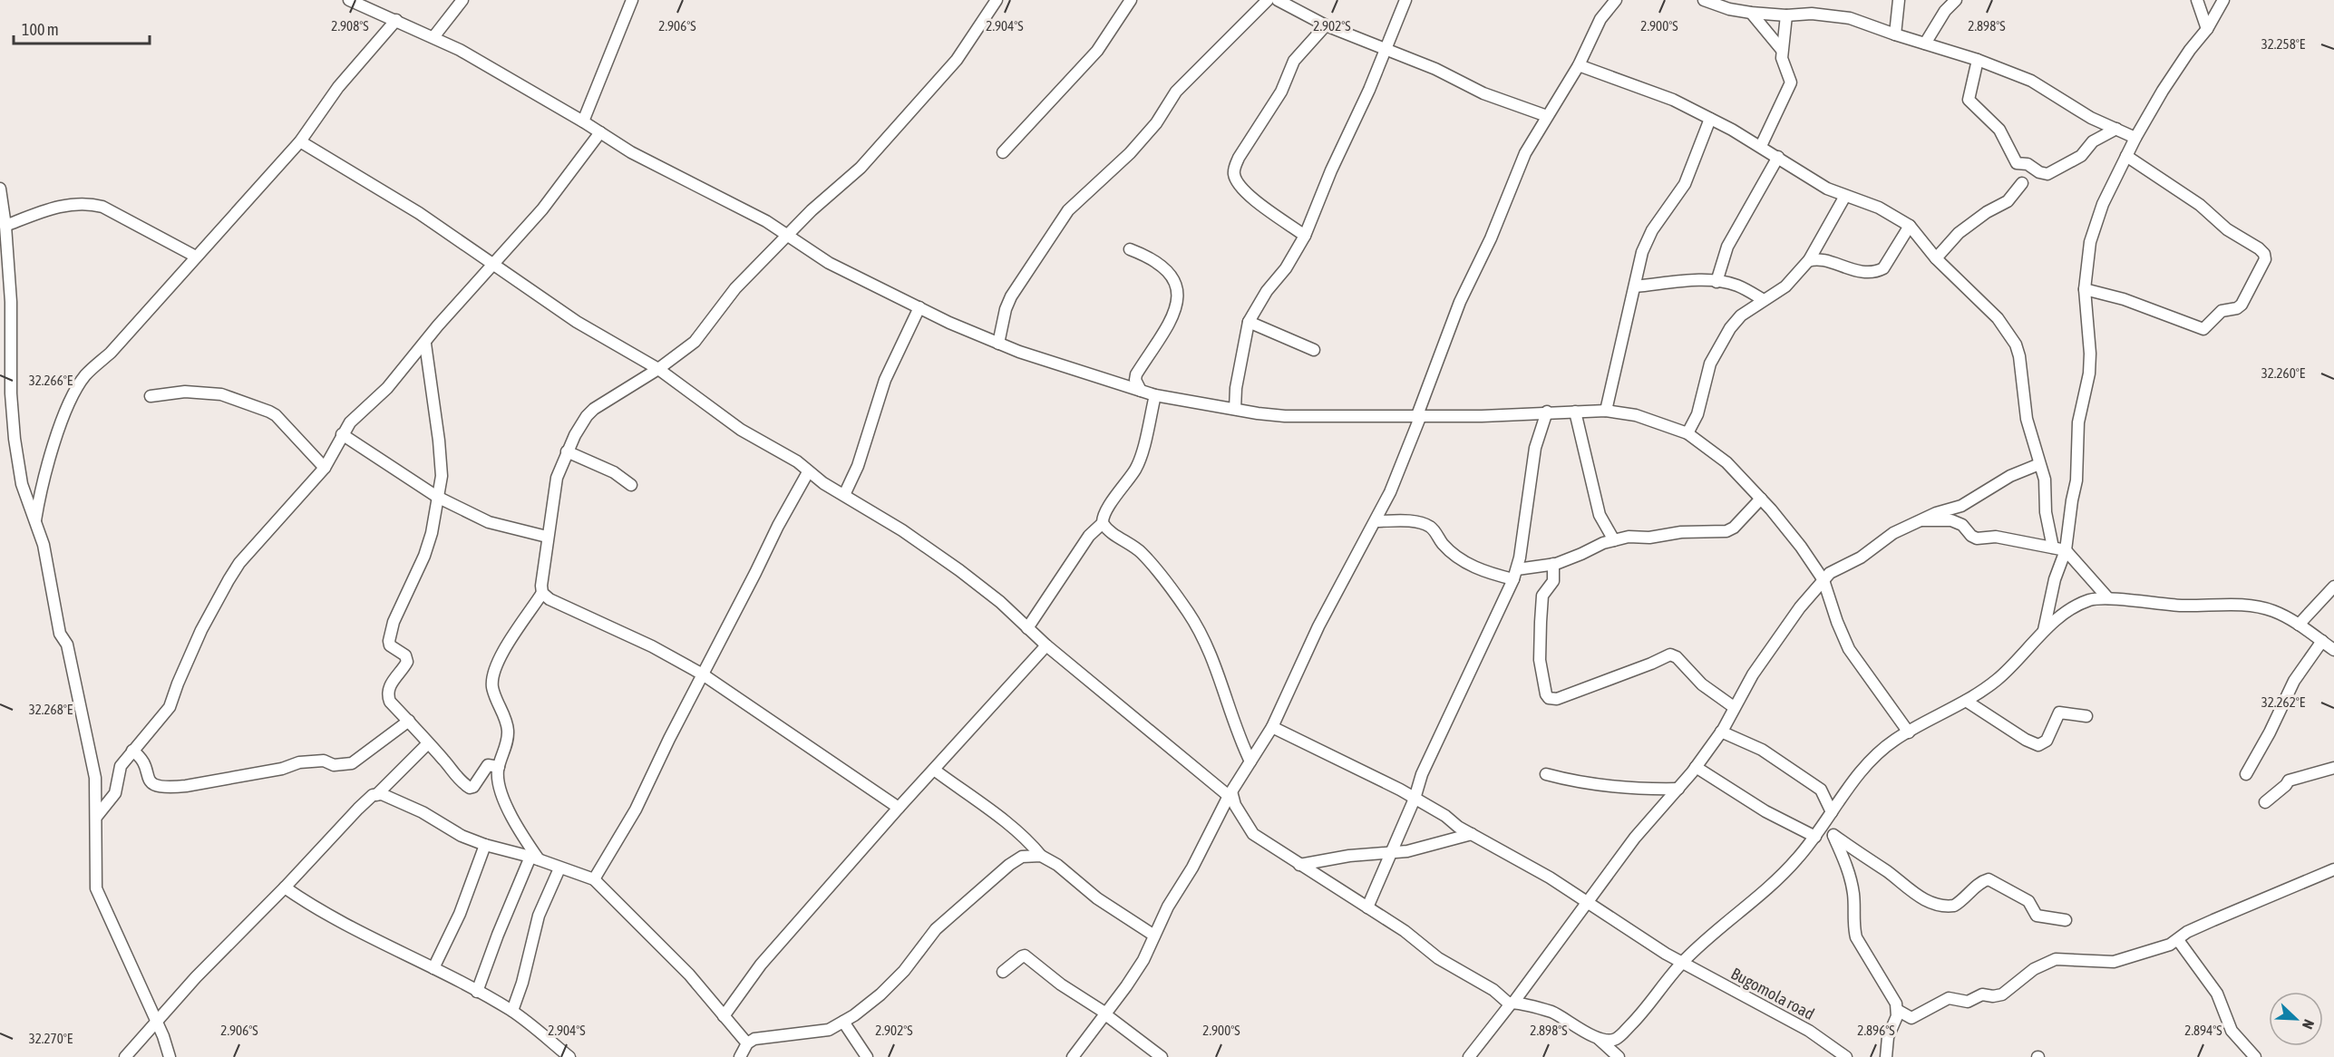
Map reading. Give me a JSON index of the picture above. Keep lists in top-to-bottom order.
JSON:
{
  "streets": {
    "street": ["Bugomola road"]
  },
  "scale_bar": "100 m",
  "north": "bottom right",
  "coordinates": [
    "2.908°S",
    "2.906°S",
    "2.904°S",
    "2.902°S",
    "2.900°S",
    "2.898°S",
    "32.258°E",
    "32.260°E",
    "32.266°E",
    "32.262°E",
    "32.268°E",
    "2.896°S",
    "2.894°S",
    "32.270°E"
  ]
}
